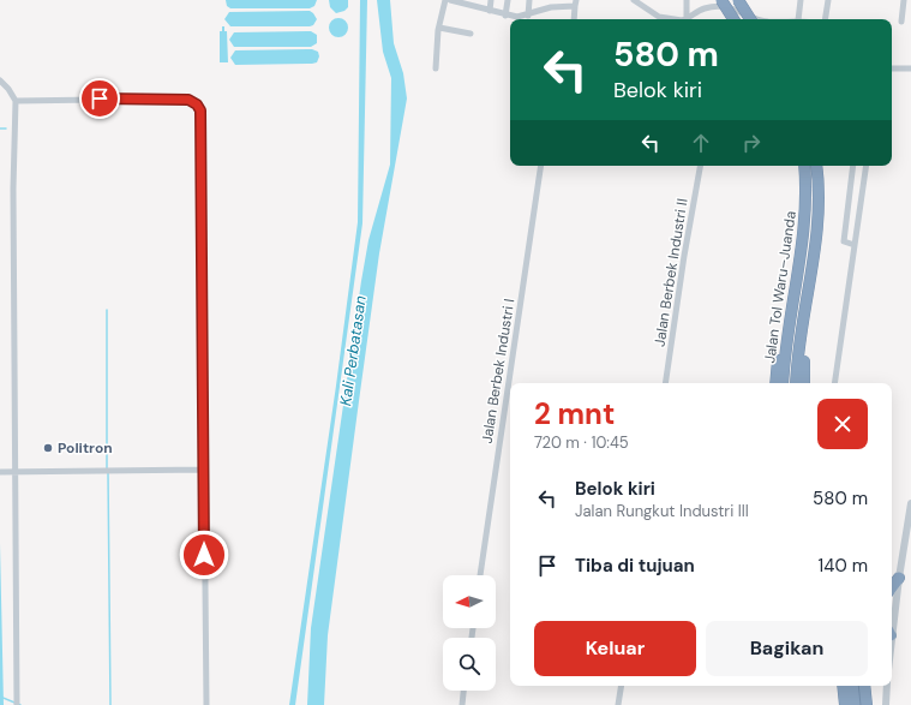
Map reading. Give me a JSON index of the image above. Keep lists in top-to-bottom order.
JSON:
{
  "streets": {
    "highway": ["Jalan Tol Waru–Juanda"],
    "street": ["Jalan Berbek Industri II", "Jalan Berbek Industri I"]
  },
  "water": ["Kali Perbatasan"],
  "places": ["Politron"],
  "north": "left",
  "page": {
    "turn": ["580 m", "Belok kiri"],
    "heading": ["2 mnt", "720 m · 10:45"],
    "list": [
      {
        "name": "Belok kiri",
        "note": "Jalan Rungkut Industri III",
        "value": "580 m"
      },
      {
        "name": "Tiba di tujuan",
        "value": "140 m"
      }
    ],
    "buttons": ["Keluar", "Bagikan"]
  }
}
